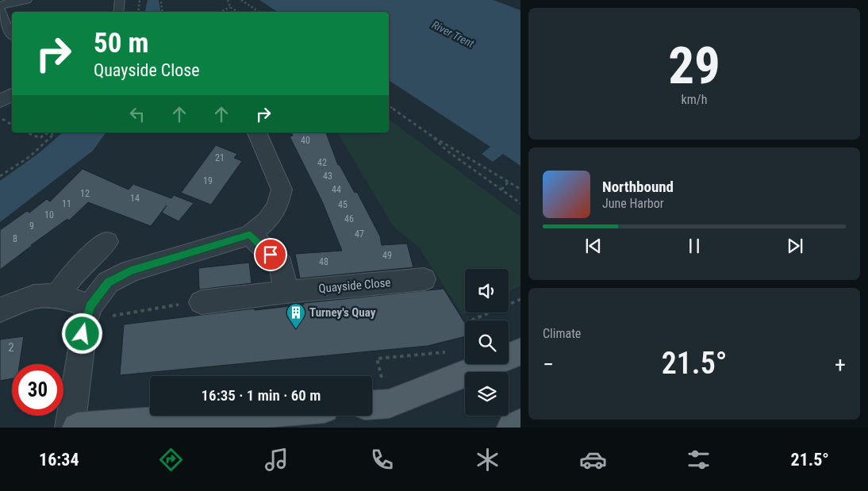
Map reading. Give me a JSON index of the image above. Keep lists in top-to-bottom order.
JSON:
{
  "streets": {
    "street": ["Quayside Close"]
  },
  "water": ["River Trent"],
  "places": {
    "building": ["Turney's Quay"]
  },
  "house_numbers": [
    "40",
    "21",
    "42",
    "43",
    "19",
    "44",
    "12",
    "14",
    "11",
    "45",
    "10",
    "46",
    "9",
    "47",
    "8",
    "49",
    "48",
    "2"
  ],
  "page": {
    "tile": [
      ["29", "km/h"],
      "Climate"
    ],
    "turn": ["50 m", "Quayside Close"],
    "song": ["Northbound", "June Harbor"],
    "heat": ["−", "21.5°", "+"],
    "limit": "30",
    "trip": "16:35 · 1 min · 60 m",
    "tabs": ["16:34", "21.5°"]
  }
}
